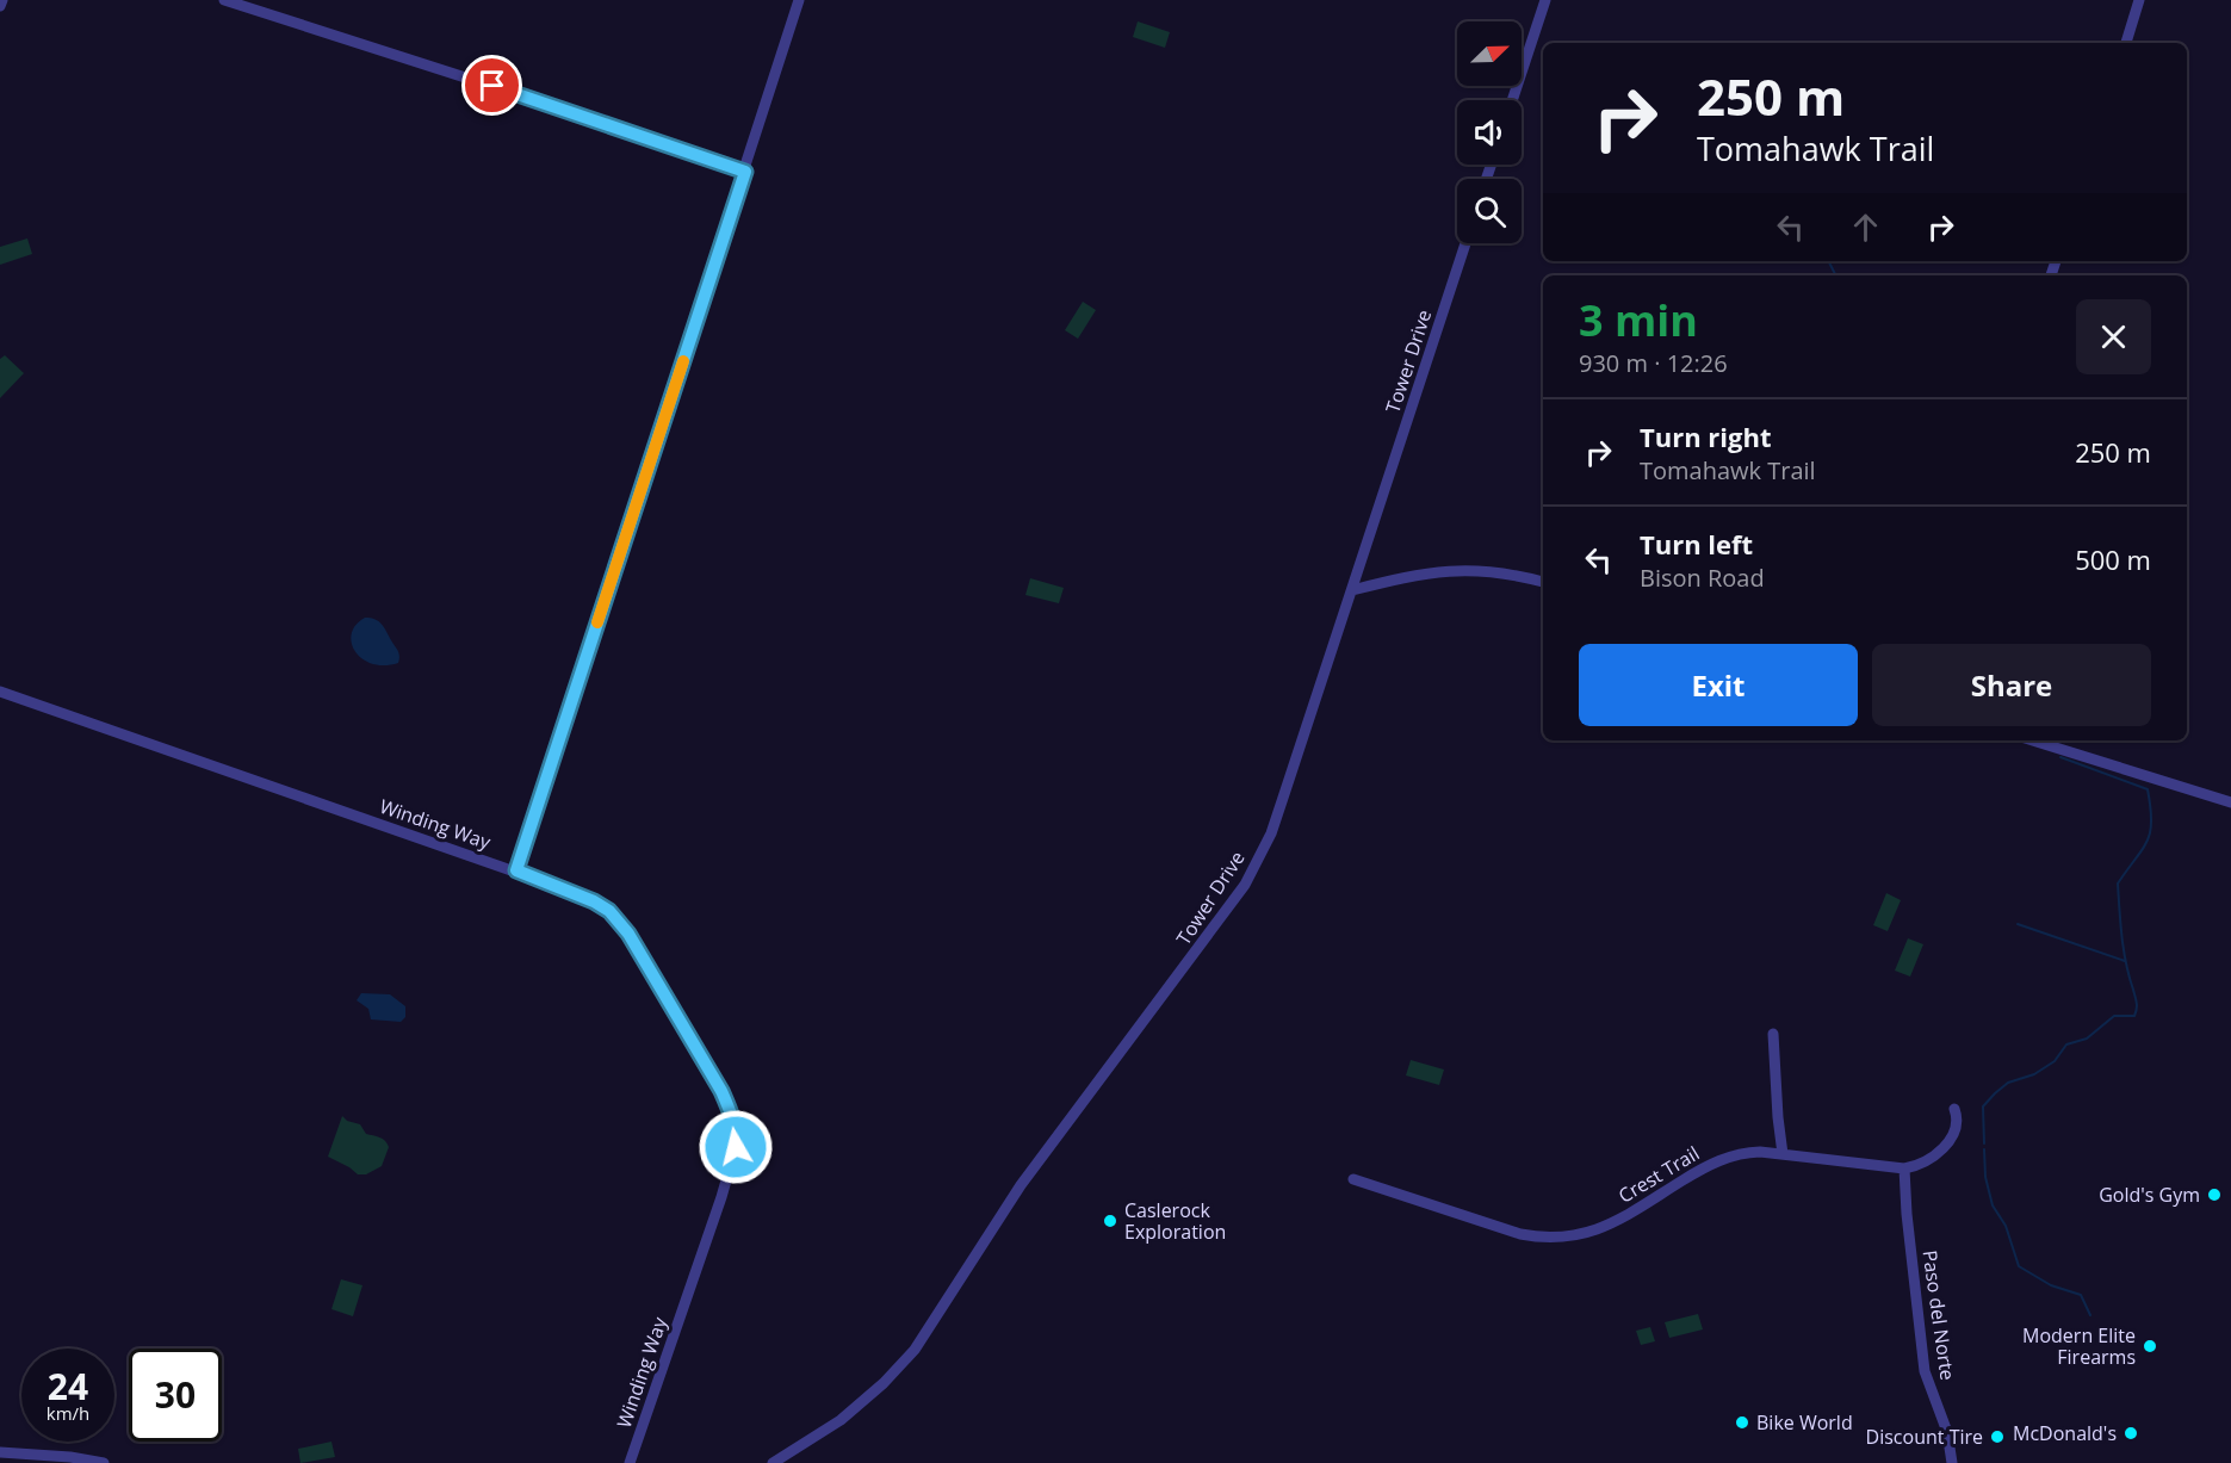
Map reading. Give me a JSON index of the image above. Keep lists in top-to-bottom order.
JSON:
{
  "streets": {
    "street": [
      "Tower Drive",
      "Winding Way",
      "Crest Trail",
      "Paso del Norte"
    ]
  },
  "crossings": [
    ["Crest Trail", "Paso del Norte"]
  ],
  "places": [
    "Gold's Gym",
    "Caslerock Exploration",
    "Modern Elite Firearms",
    "Bike World",
    "McDonald's",
    "Discount Tire"
  ],
  "north": "top right",
  "page": {
    "turn": ["250 m", "Tomahawk Trail"],
    "heading": ["3 min", "930 m · 12:26"],
    "list": [
      {
        "name": "Turn right",
        "note": "Tomahawk Trail",
        "value": "250 m"
      },
      {
        "name": "Turn left",
        "note": "Bison Road",
        "value": "500 m"
      }
    ],
    "buttons": ["Exit", "Share"],
    "speed": "24 km/h",
    "limit": "30"
  }
}
